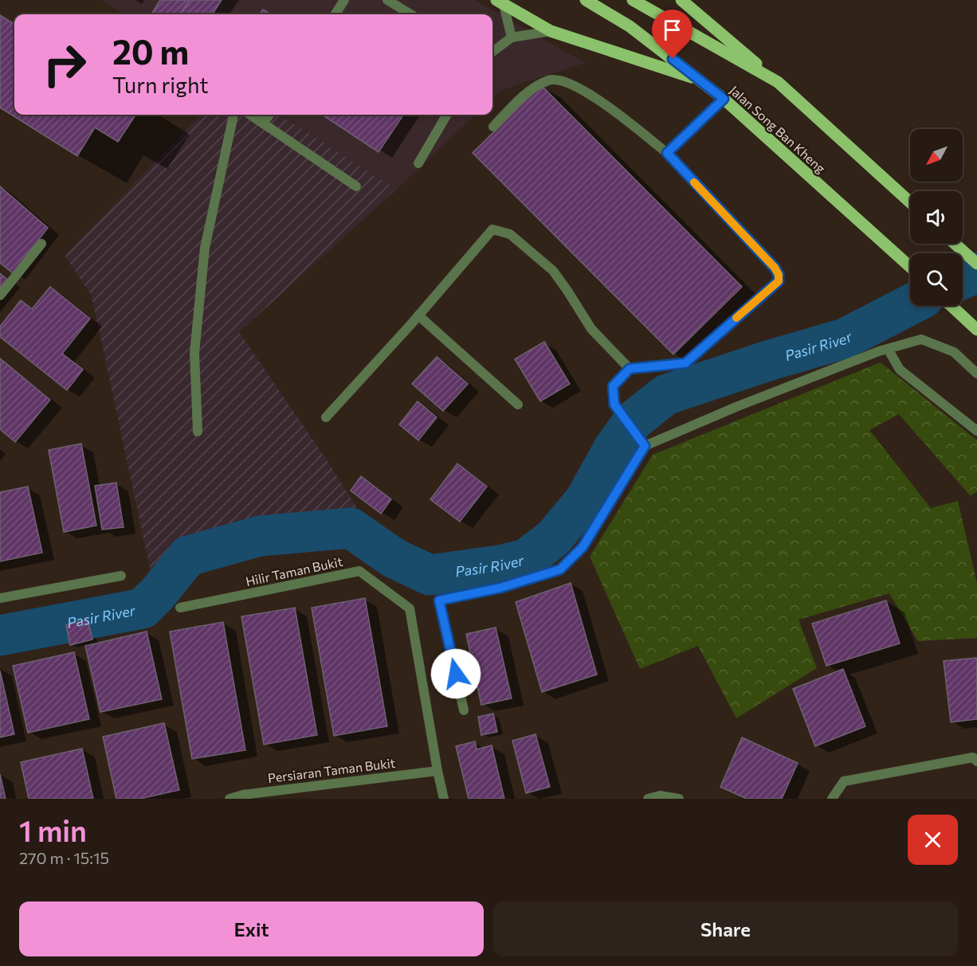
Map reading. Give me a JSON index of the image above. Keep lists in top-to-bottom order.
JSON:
{
  "streets": {
    "main road": ["Jalan Song Ban Kheng"],
    "street": ["Hilir Taman Bukit", "Persiaran Taman Bukit"]
  },
  "crossings": [
    ["Hilir Taman Bukit", "Persiaran Taman Bukit"]
  ],
  "water": ["Pasir River"],
  "north": "bottom left",
  "page": {
    "turn": ["20 m", "Turn right"],
    "heading": ["1 min", "270 m · 15:15"],
    "buttons": ["Exit", "Share"]
  }
}
